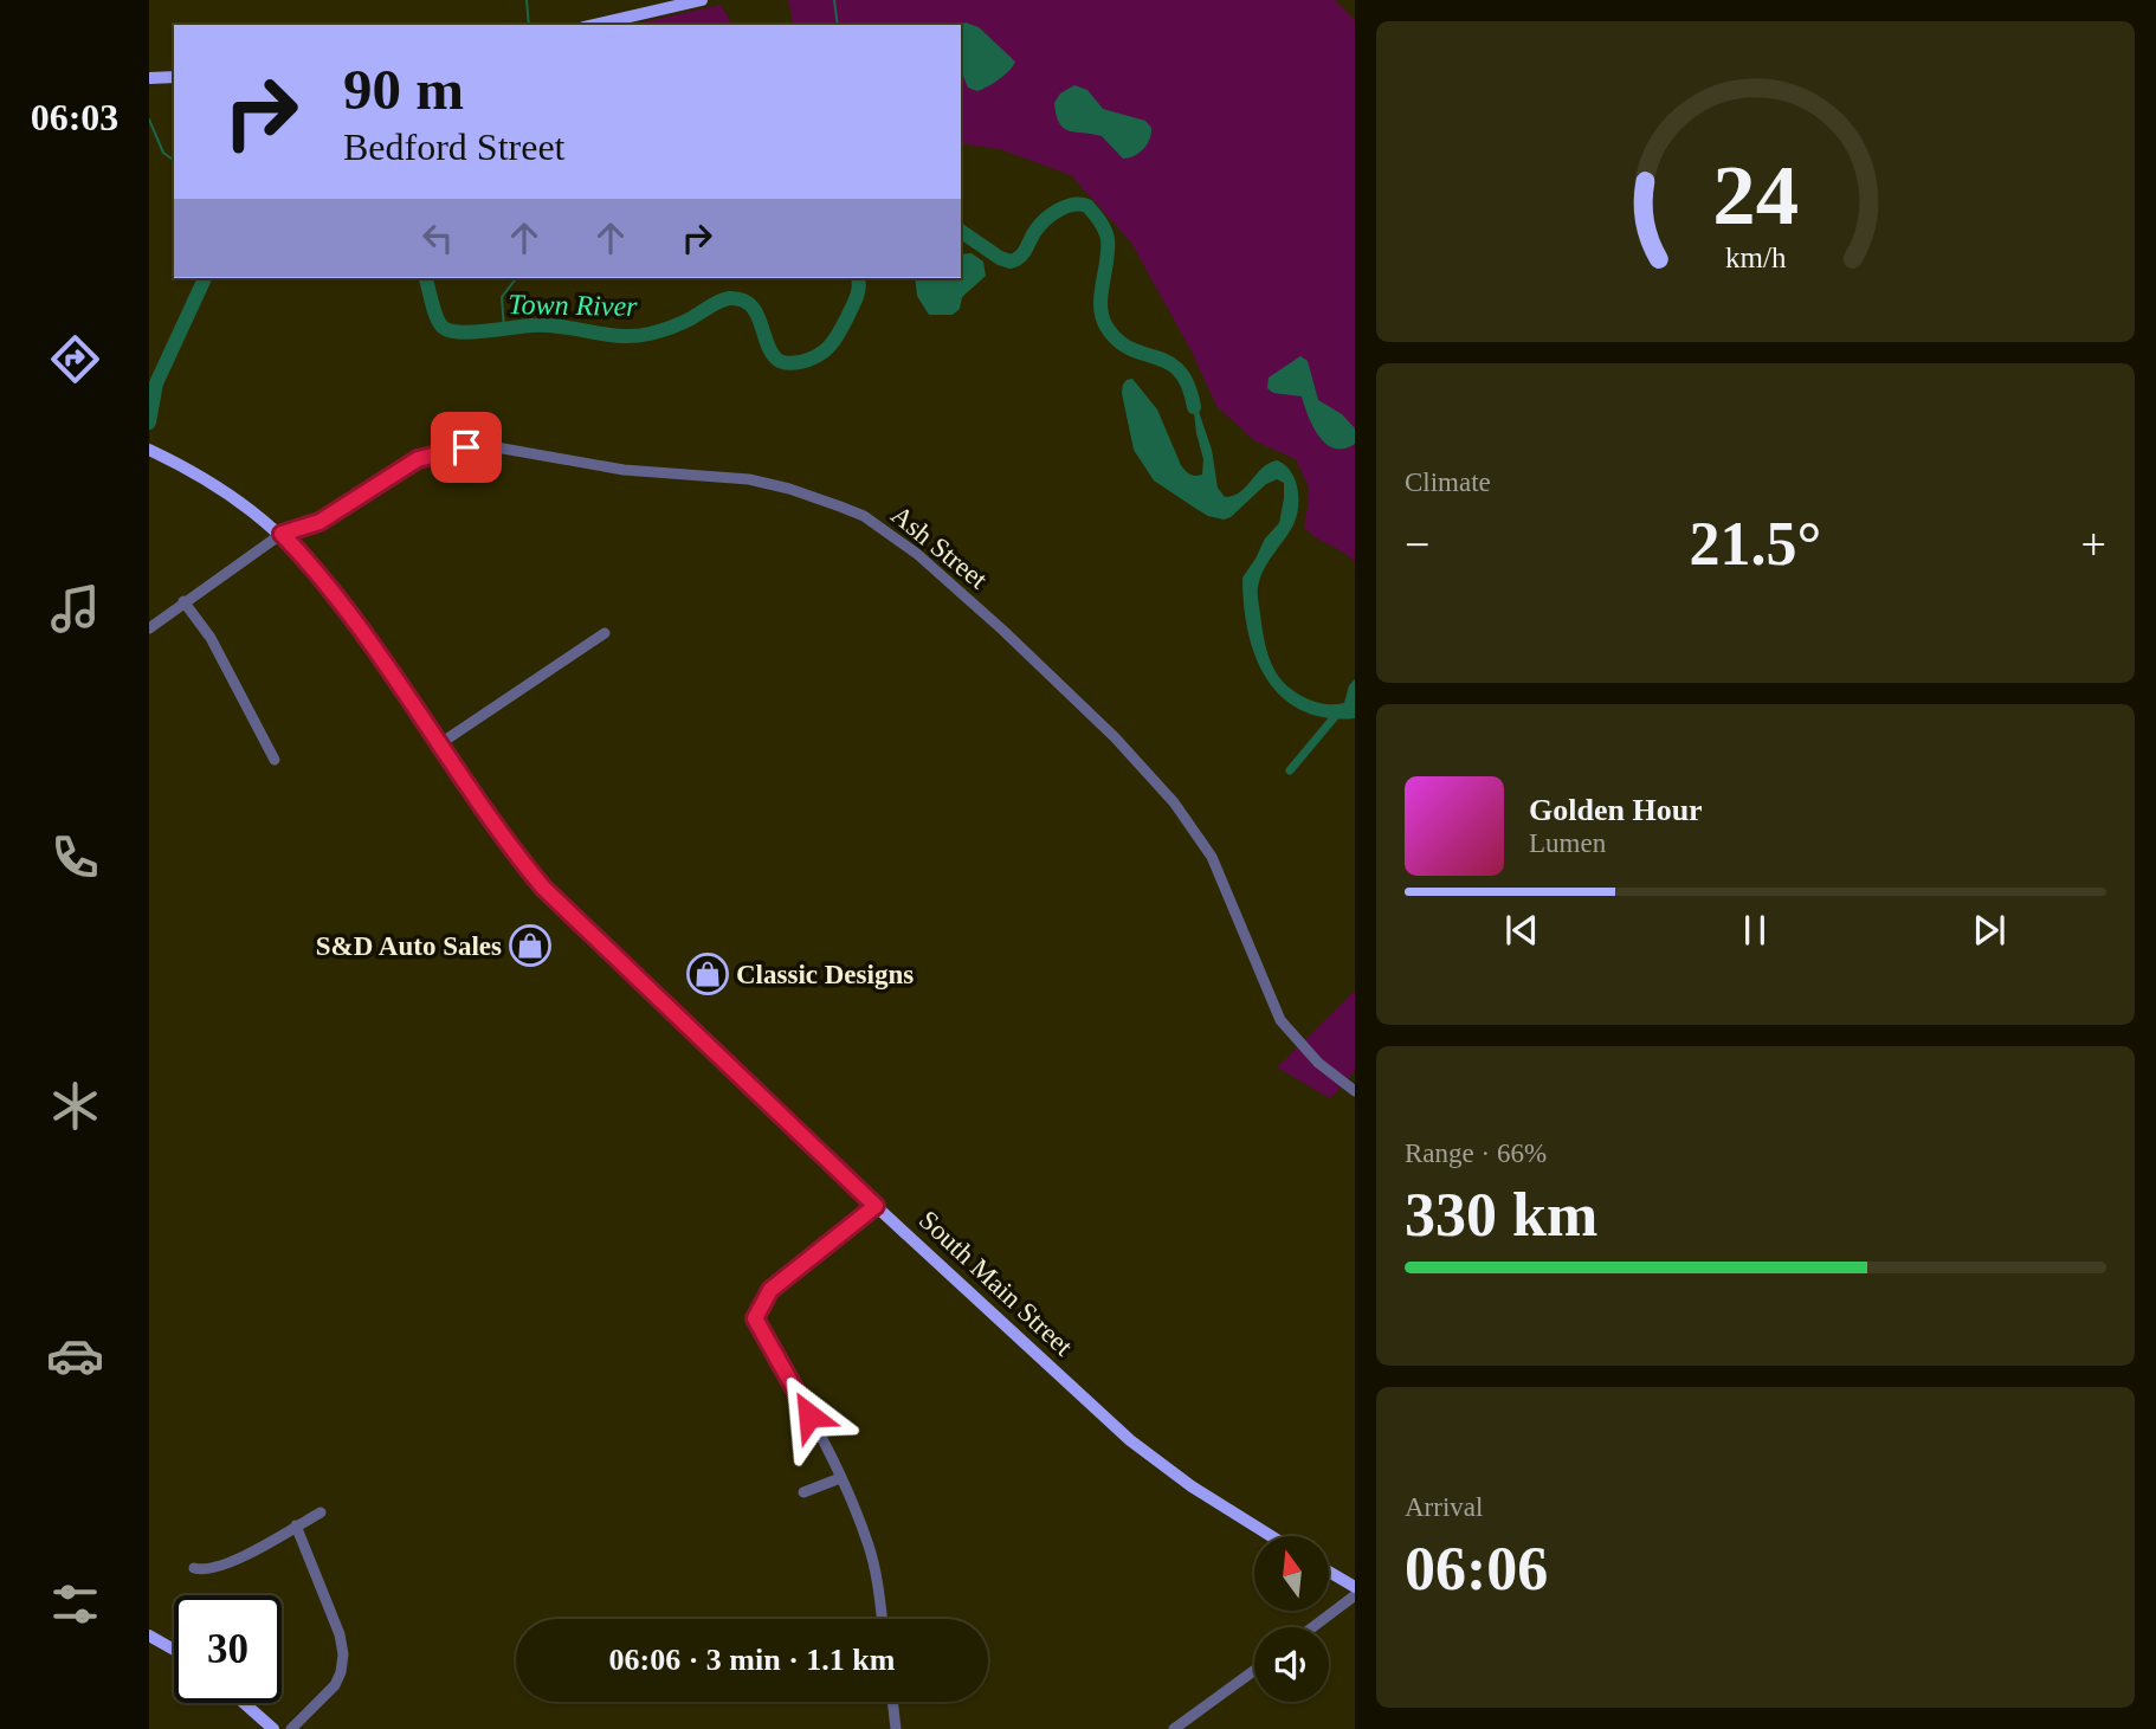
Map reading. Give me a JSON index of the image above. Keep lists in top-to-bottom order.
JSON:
{
  "streets": {
    "main road": ["South Main Street"],
    "street": ["Ash Street"]
  },
  "crossings": [
    ["Ash Street", "South Main Street"]
  ],
  "water": ["Town River"],
  "places": {
    "shop": ["S&D Auto Sales", "Classic Designs"]
  },
  "north": "top",
  "page": {
    "tabs": "06:03",
    "turn": ["90 m", "Bedford Street"],
    "tile": [
      "Climate",
      ["Range · 66%", "330 km"],
      ["Arrival", "06:06"]
    ],
    "heat": ["−", "21.5°", "+"],
    "song": ["Golden Hour", "Lumen"],
    "limit": "30",
    "trip": "06:06 · 3 min · 1.1 km",
    "gauge": ["24", "km/h"]
  }
}
